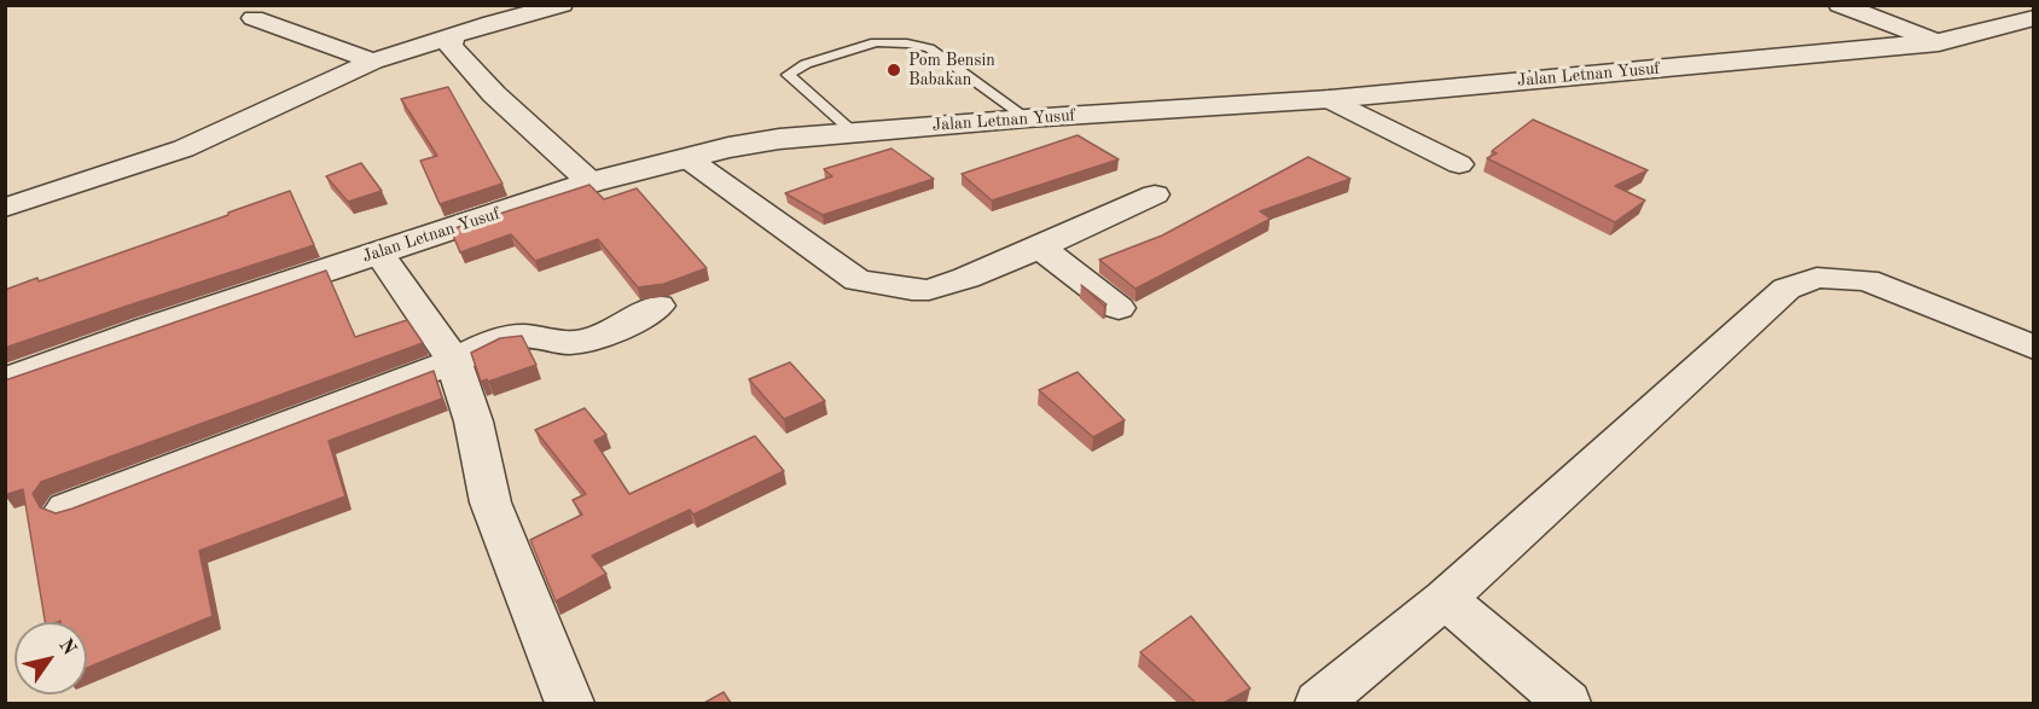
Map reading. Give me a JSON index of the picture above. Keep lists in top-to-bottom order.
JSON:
{
  "streets": {
    "street": ["Jalan Letnan Yusuf"]
  },
  "places": ["Pom Bensin Babakan"],
  "north": "top right"
}
